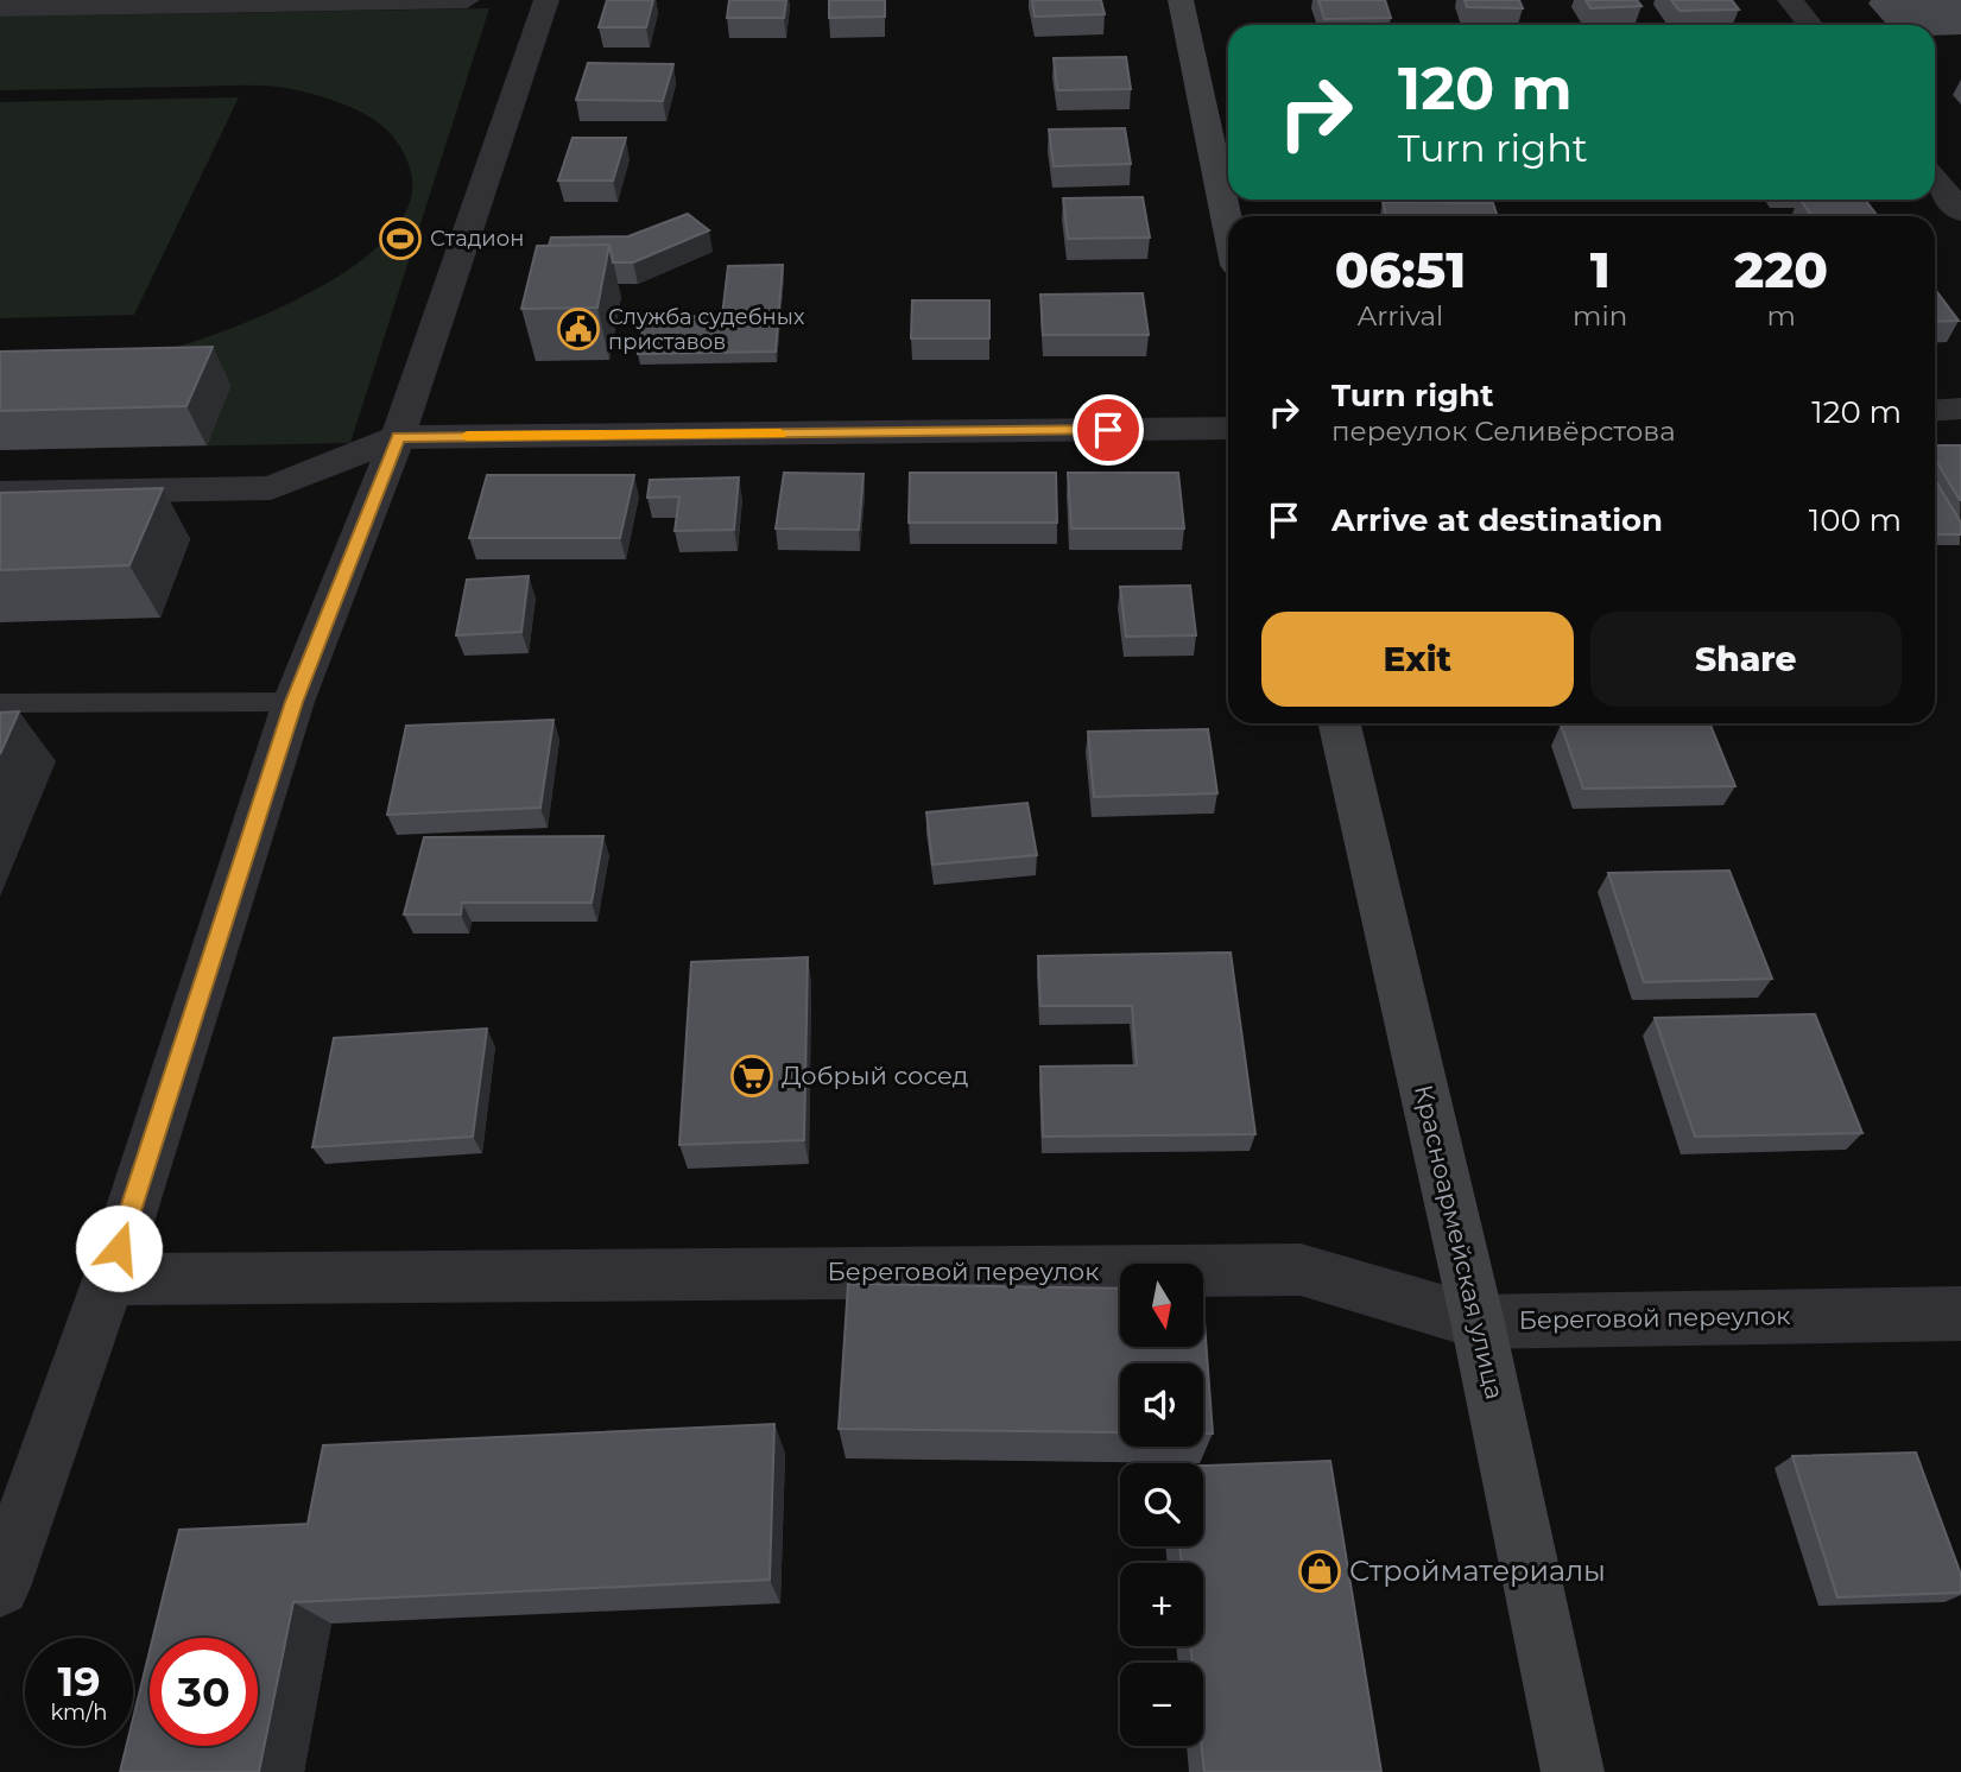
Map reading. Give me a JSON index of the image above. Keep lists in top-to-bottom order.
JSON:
{
  "streets": {
    "main road": ["Красноармейская улица"],
    "street": ["Береговой переулок"]
  },
  "crossings": [
    ["Красноармейская улица", "Береговой переулок"]
  ],
  "places": {
    "sports": ["Стадион"],
    "public building": ["Служба судебных приставов"],
    "supermarket": ["Добрый сосед"],
    "shop": ["Стройматериалы"]
  },
  "north": "bottom",
  "page": {
    "turn": ["120 m", "Turn right"],
    "eta": [
      "06:51",
      "Arrival",
      "1",
      "min",
      "220",
      "m"
    ],
    "list": [
      {
        "name": "Turn right",
        "note": "переулок Селивёрстова",
        "value": "120 m"
      },
      {
        "name": "Arrive at destination",
        "value": "100 m"
      }
    ],
    "buttons": ["Exit", "Share"],
    "map_buttons": ["+", "−"],
    "speed": "19 km/h",
    "limit": "30"
  }
}
